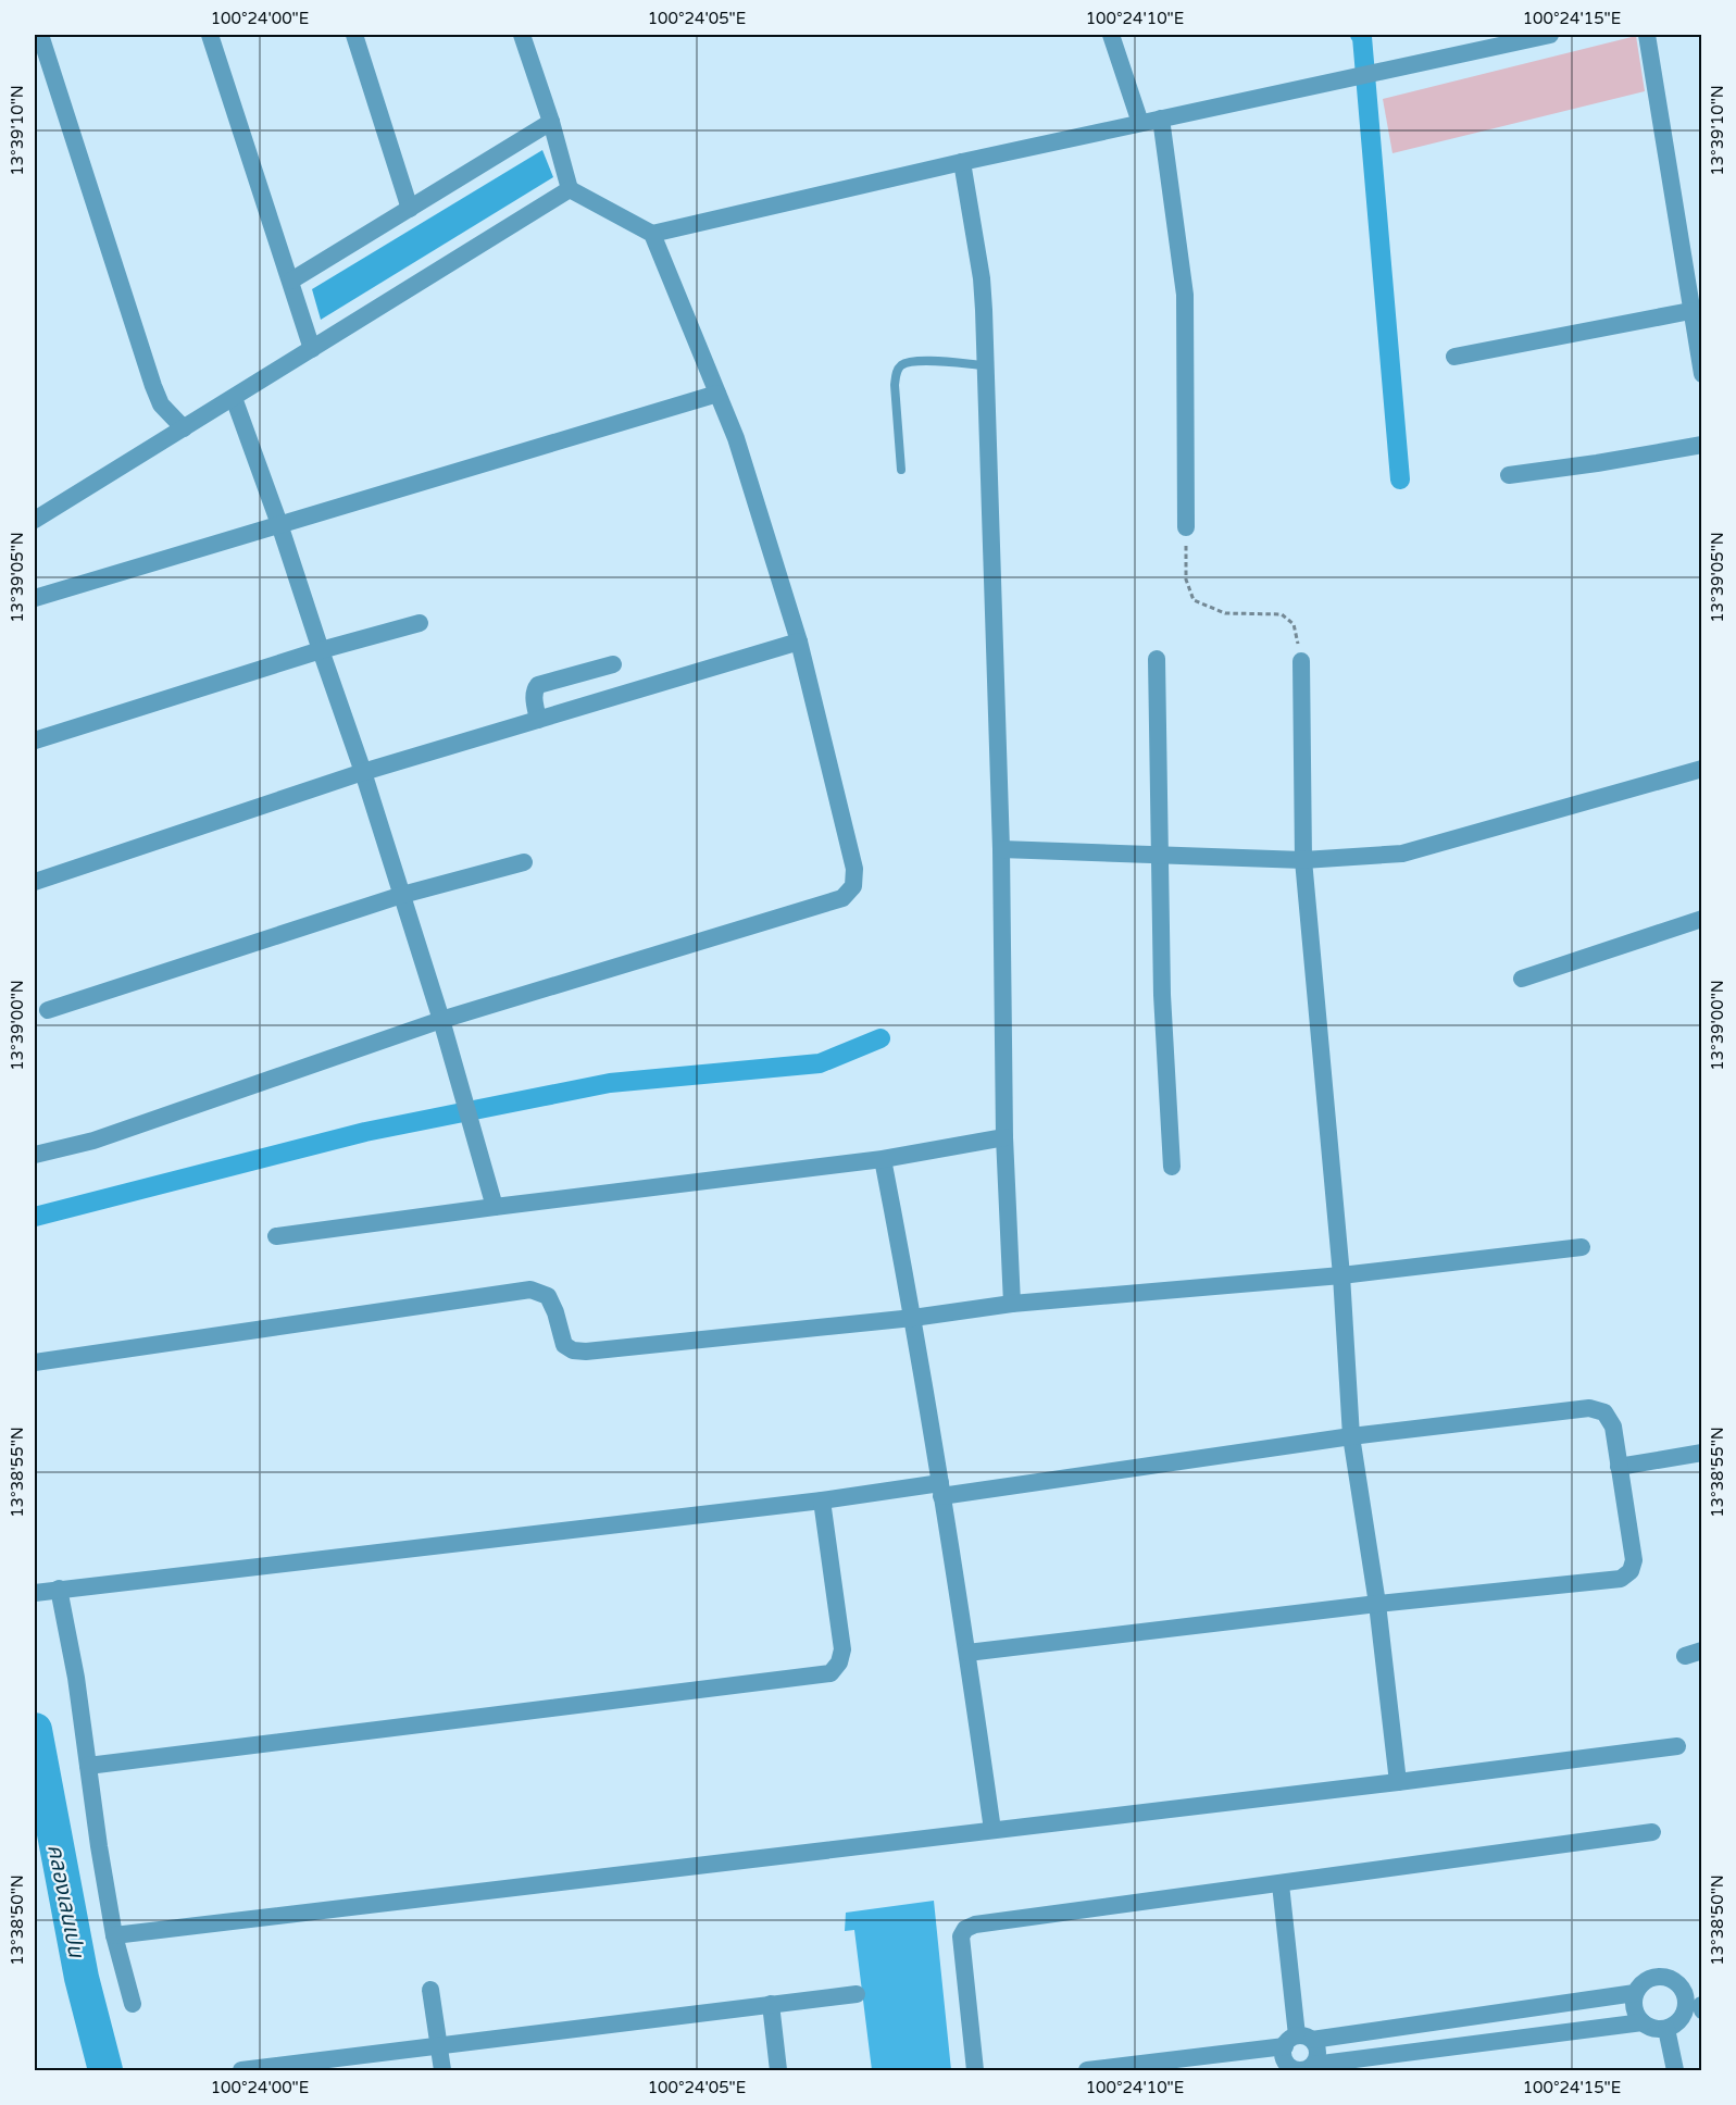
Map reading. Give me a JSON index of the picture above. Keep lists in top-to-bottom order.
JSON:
{
  "water": ["คลองเลนเปน"],
  "coordinates": [
    "100°24'00\"E",
    "100°24'05\"E",
    "100°24'10\"E",
    "100°24'15\"E",
    "13°39'10\"N",
    "13°39'05\"N",
    "13°39'00\"N",
    "13°38'55\"N",
    "13°38'50\"N"
  ]
}
